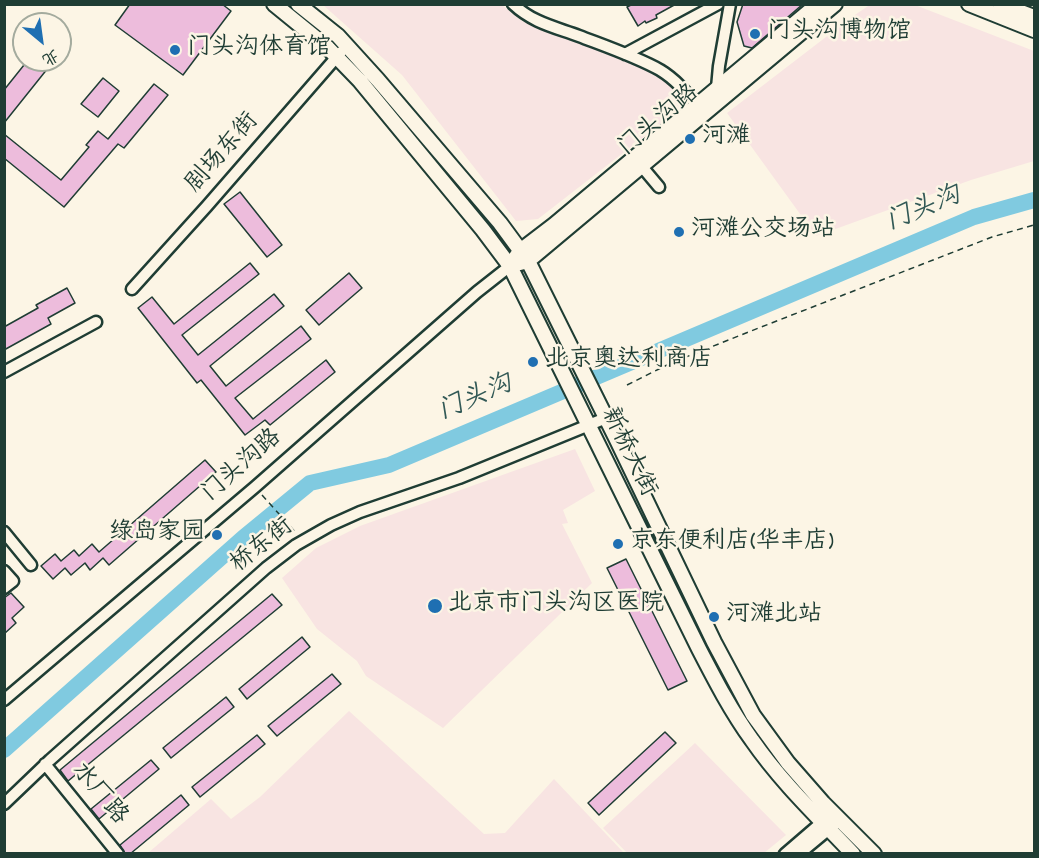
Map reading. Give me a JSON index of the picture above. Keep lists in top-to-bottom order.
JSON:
{
  "streets": {
    "main road": ["门头沟路", "新桥大街"],
    "street": ["剧场东街", "桥东街", "水厂路"]
  },
  "crossings": [
    ["门头沟路", "新桥大街"],
    ["剧场东街", "新桥大街"],
    ["新桥大街", "桥东街"],
    ["桥东街", "水厂路"]
  ],
  "water": ["门头沟"],
  "places": [
    "门头沟博物馆",
    "门头沟体育馆",
    "河滩",
    "河滩公交场站",
    "北京奥达利商店",
    "绿岛家园",
    "京东便利店(华丰店)",
    "北京市门头沟区医院",
    "河滩北站"
  ],
  "north": "bottom right"
}
